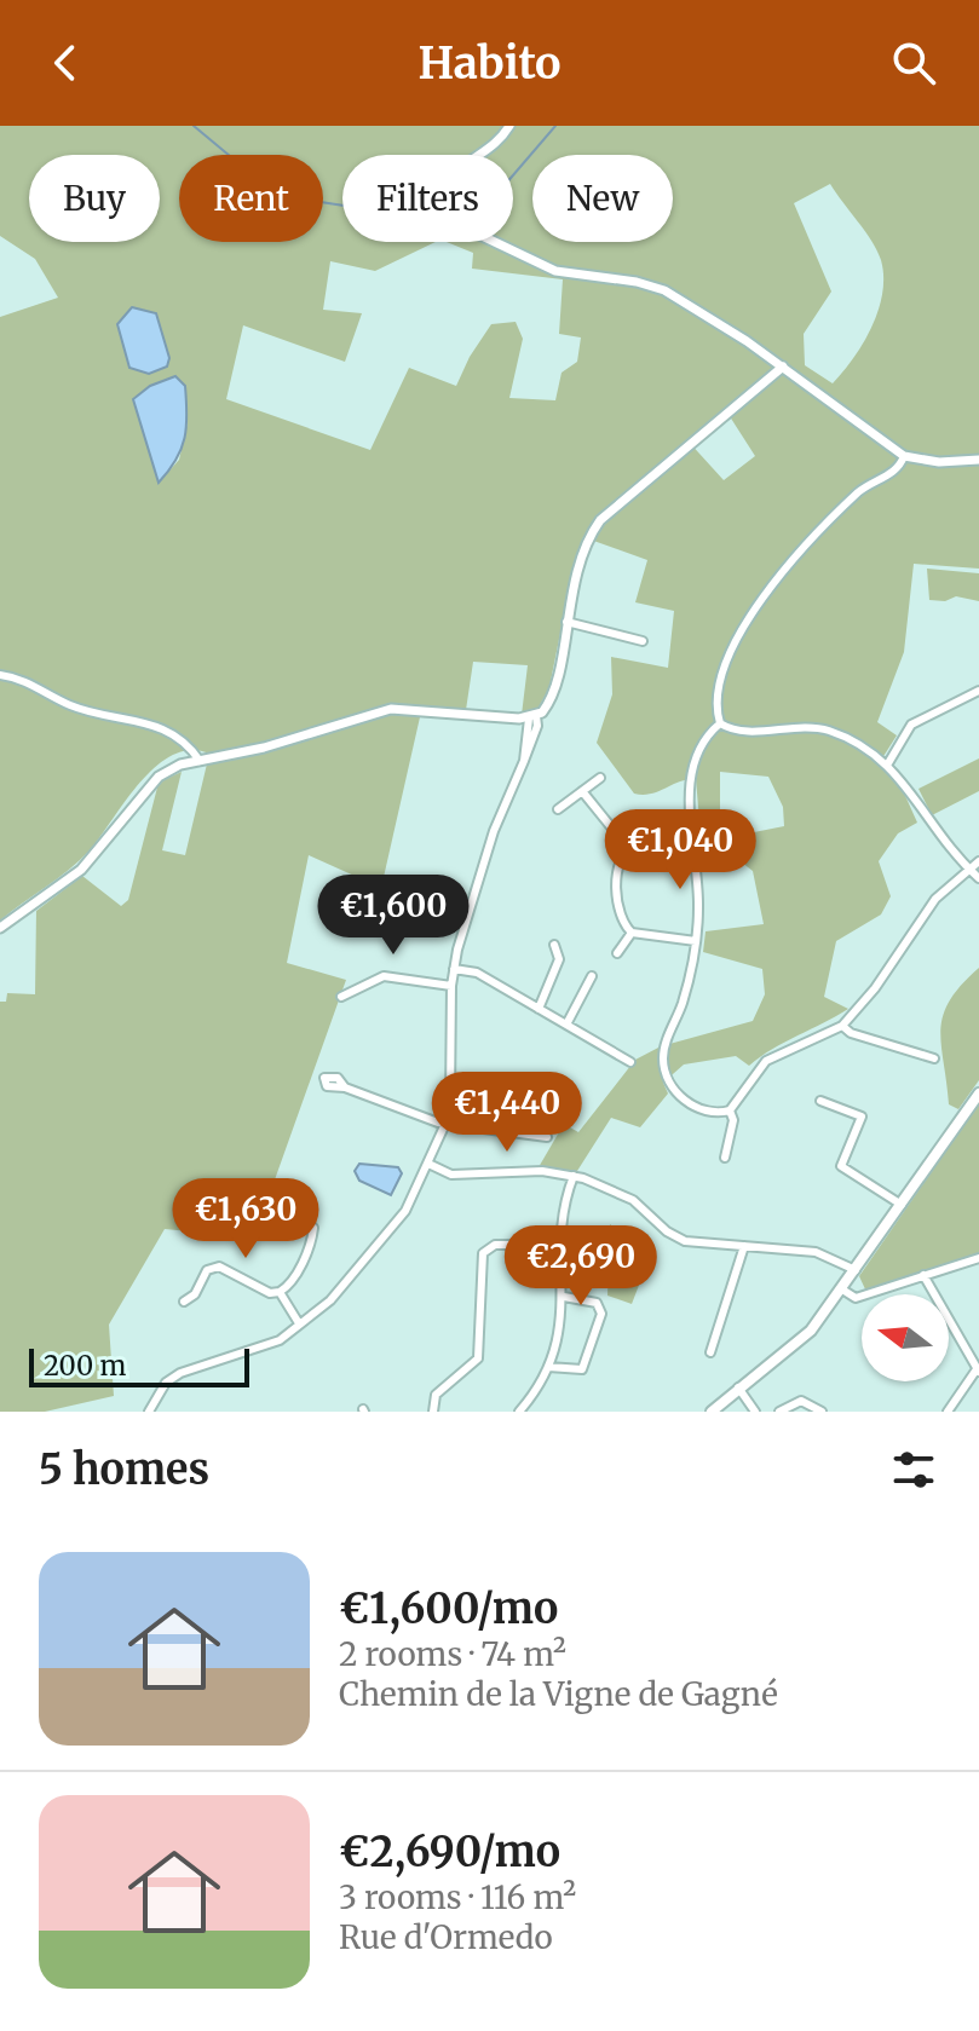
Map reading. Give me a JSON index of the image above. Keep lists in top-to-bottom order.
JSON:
{
  "scale_bar": "200 m",
  "north": "left",
  "page": {
    "header": "Habito",
    "chip": [
      "Buy",
      "Rent",
      "Filters",
      "New"
    ],
    "price": [
      "€1,040",
      "€1,600",
      "€1,440",
      "€1,630",
      "€2,690"
    ],
    "scale": "200 m",
    "heading": "5 homes",
    "list": [
      {
        "name": "€1,600/mo",
        "note": "2 rooms · 74 m² · Chemin de la Vigne de Gagné"
      },
      {
        "name": "€2,690/mo",
        "note": "3 rooms · 116 m² · Rue d'Ormedo"
      }
    ]
  }
}
